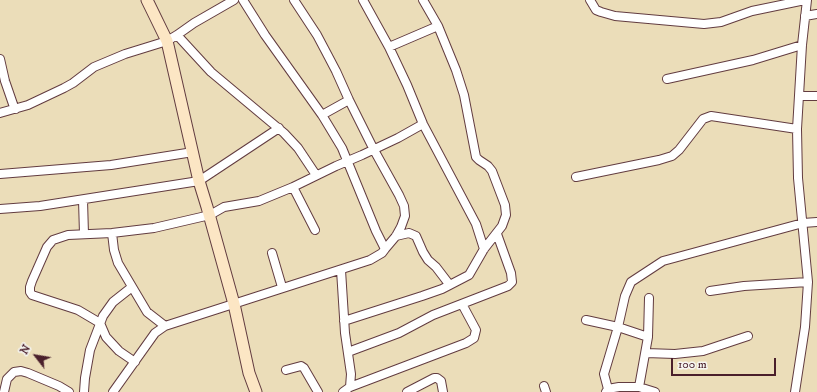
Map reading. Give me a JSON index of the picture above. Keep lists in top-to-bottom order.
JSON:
{
  "scale_bar": "100 m",
  "north": "top left"
}
